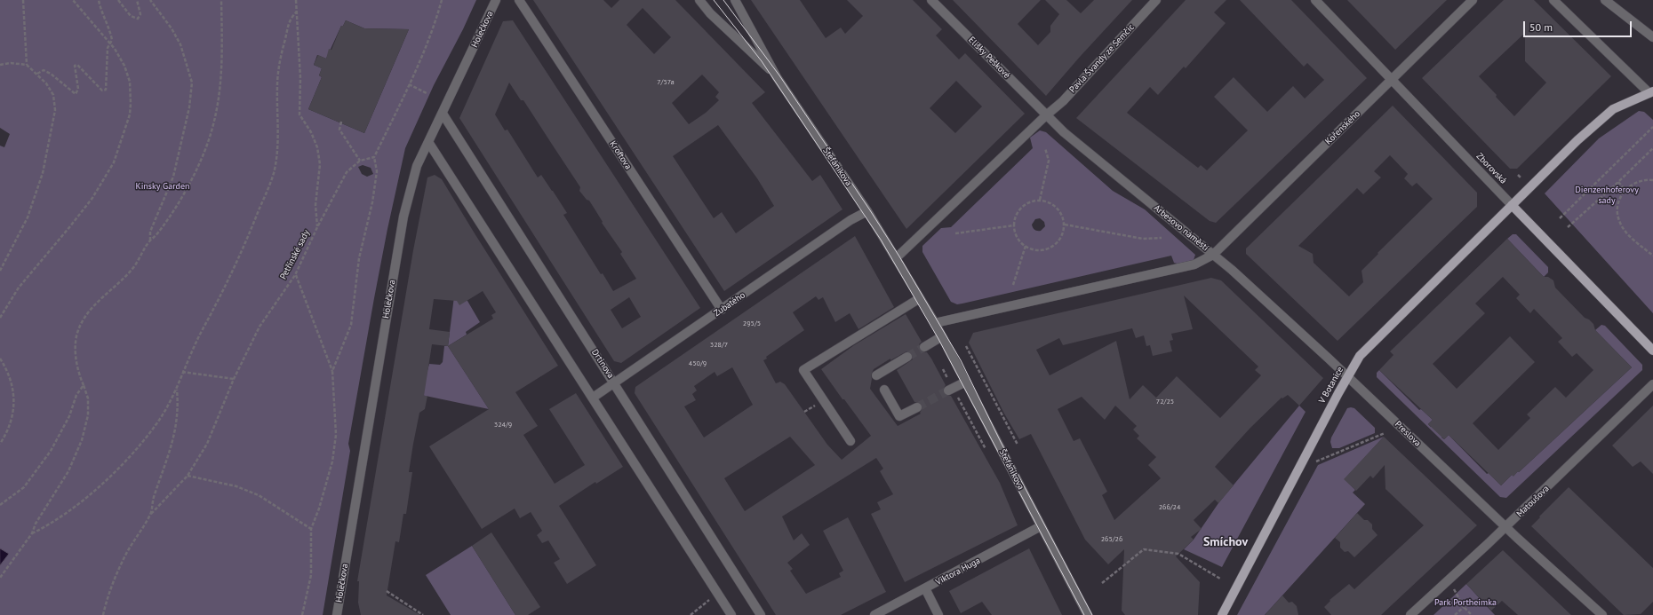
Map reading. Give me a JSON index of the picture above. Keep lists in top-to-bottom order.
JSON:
{
  "streets": {
    "main road": ["Zborovská", "V Botanice"],
    "street": [
      "Holečkova",
      "Elišky Peškové",
      "Pavla Švandy ze Semčic",
      "Kořenského",
      "Kroftova",
      "Štefánikova",
      "Arbesovo náměstí",
      "Zubatého",
      "Drtinova",
      "Preslova",
      "Matoušova",
      "Viktora Huga"
    ],
    "path": ["Petřínské sady"]
  },
  "crossings": [
    ["Holečkova", "Drtinova"],
    ["Elišky Peškové", "Pavla Švandy ze Semčic"],
    ["Elišky Peškové", "Arbesovo náměstí"],
    ["Pavla Švandy ze Semčic", "Arbesovo náměstí"],
    ["Kořenského", "Zborovská"],
    ["Kořenského", "Arbesovo náměstí"],
    ["Kořenského", "Preslova"],
    ["Kroftova", "Zubatého"],
    ["Štefánikova", "Arbesovo náměstí"],
    ["Štefánikova", "Zubatého"],
    ["Štefánikova", "Viktora Huga"],
    ["Zborovská", "V Botanice"],
    ["Arbesovo náměstí", "Preslova"],
    ["Zubatého", "Drtinova"],
    ["V Botanice", "Preslova"],
    ["Preslova", "Matoušova"]
  ],
  "districts": ["Smíchov"],
  "parks": ["Kinsky Garden", "Dienzenhoferovy sady", "Park Portheimka"],
  "house_numbers": [
    "7/57a",
    "295/5",
    "328/7",
    "450/9",
    "72/25",
    "324/9",
    "266/24",
    "265/26"
  ],
  "scale_bar": "50 m"
}
